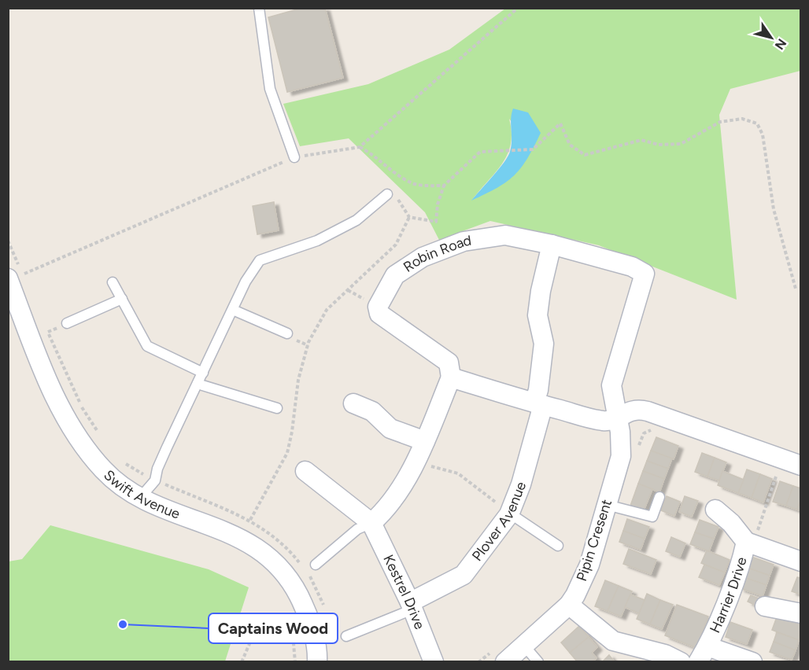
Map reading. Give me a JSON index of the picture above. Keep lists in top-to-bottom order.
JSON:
{
  "streets": {
    "street": [
      "Robin Road",
      "Swift Avenue",
      "Plover Avenue",
      "Pipin Cresent",
      "Kestrel Drive",
      "Harrier Drive"
    ]
  },
  "crossings": [
    ["Robin Road", "Plover Avenue"],
    ["Robin Road", "Pipin Cresent"],
    ["Plover Avenue", "Kestrel Drive"]
  ],
  "places": ["Captains Wood"],
  "north": "bottom right"
}
